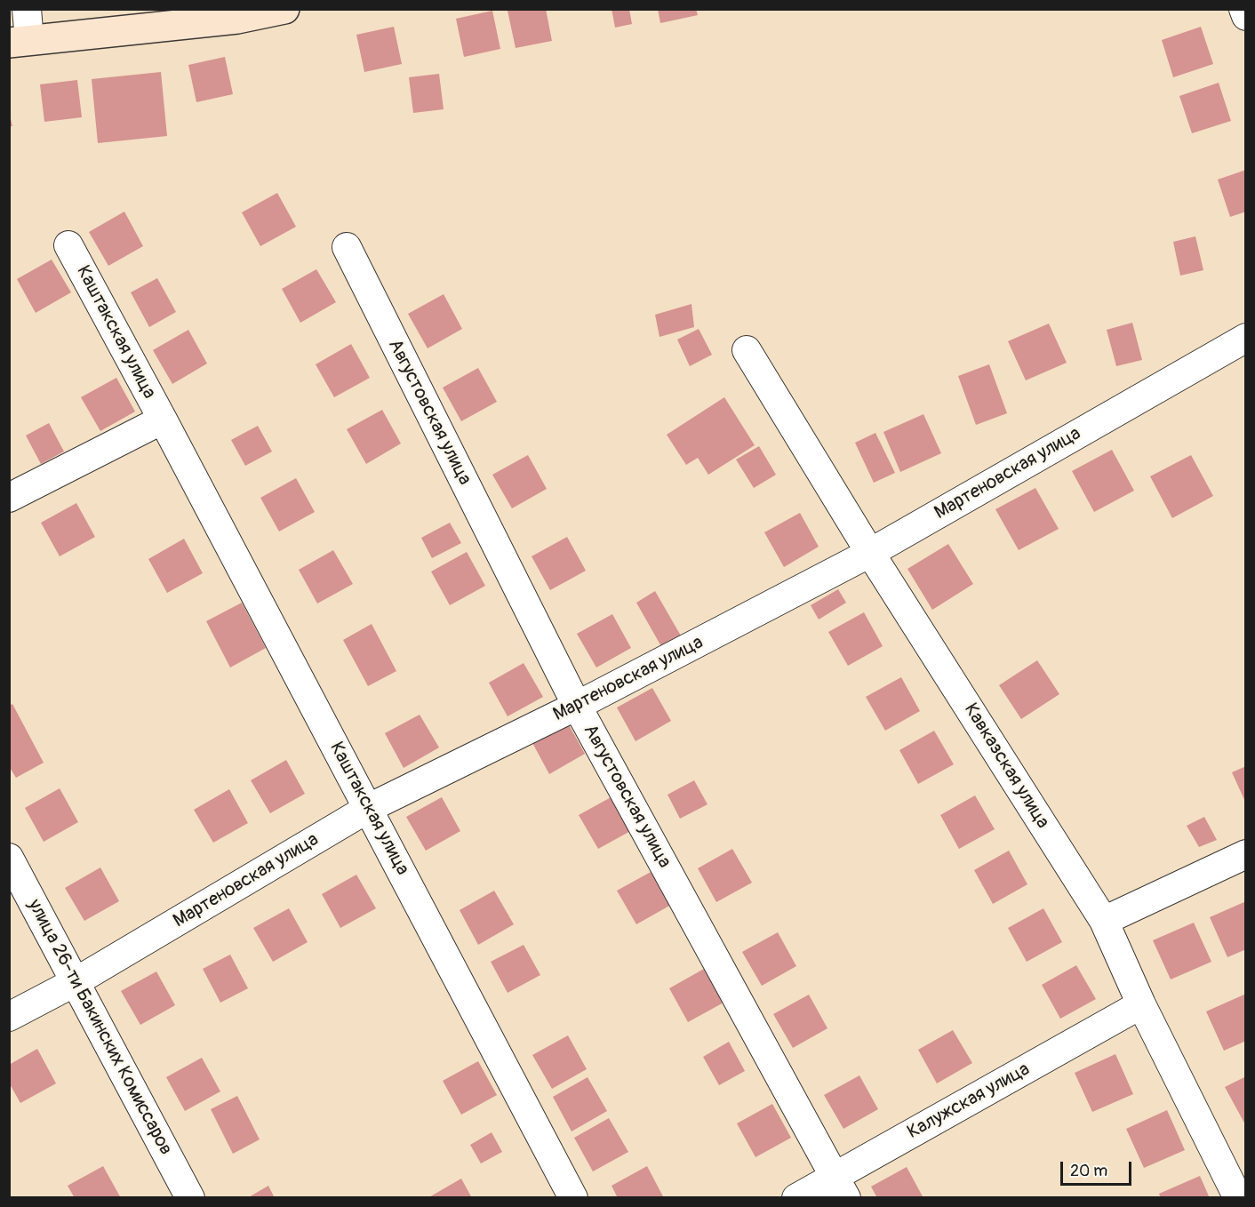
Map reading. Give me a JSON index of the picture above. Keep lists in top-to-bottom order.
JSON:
{
  "streets": {
    "street": [
      "Каштакская улица",
      "Августовская улица",
      "Мартеновская улица",
      "Кавказская улица",
      "улица 26-ти Бакинских Комиссаров",
      "Калужская улица"
    ]
  },
  "crossings": [
    ["Каштакская улица", "Мартеновская улица"],
    ["Августовская улица", "Мартеновская улица"],
    ["Августовская улица", "Калужская улица"],
    ["Мартеновская улица", "Кавказская улица"],
    ["Мартеновская улица", "улица 26-ти Бакинских Комиссаров"],
    ["Кавказская улица", "Калужская улица"]
  ],
  "scale_bar": "20 m"
}
